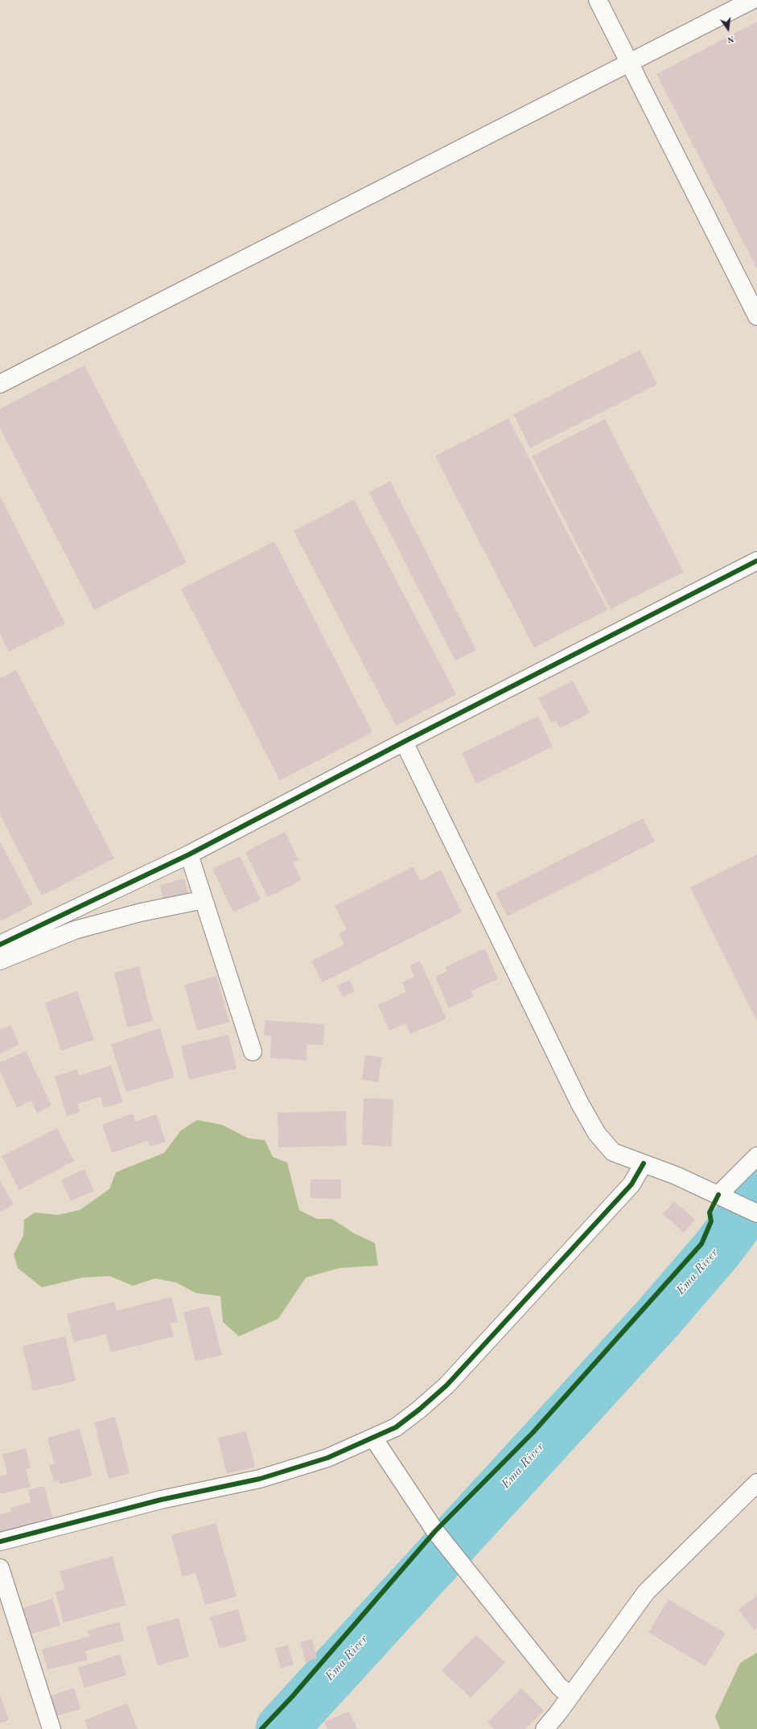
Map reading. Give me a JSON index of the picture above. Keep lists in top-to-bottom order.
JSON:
{
  "water": ["Ema River"],
  "north": "bottom"
}
